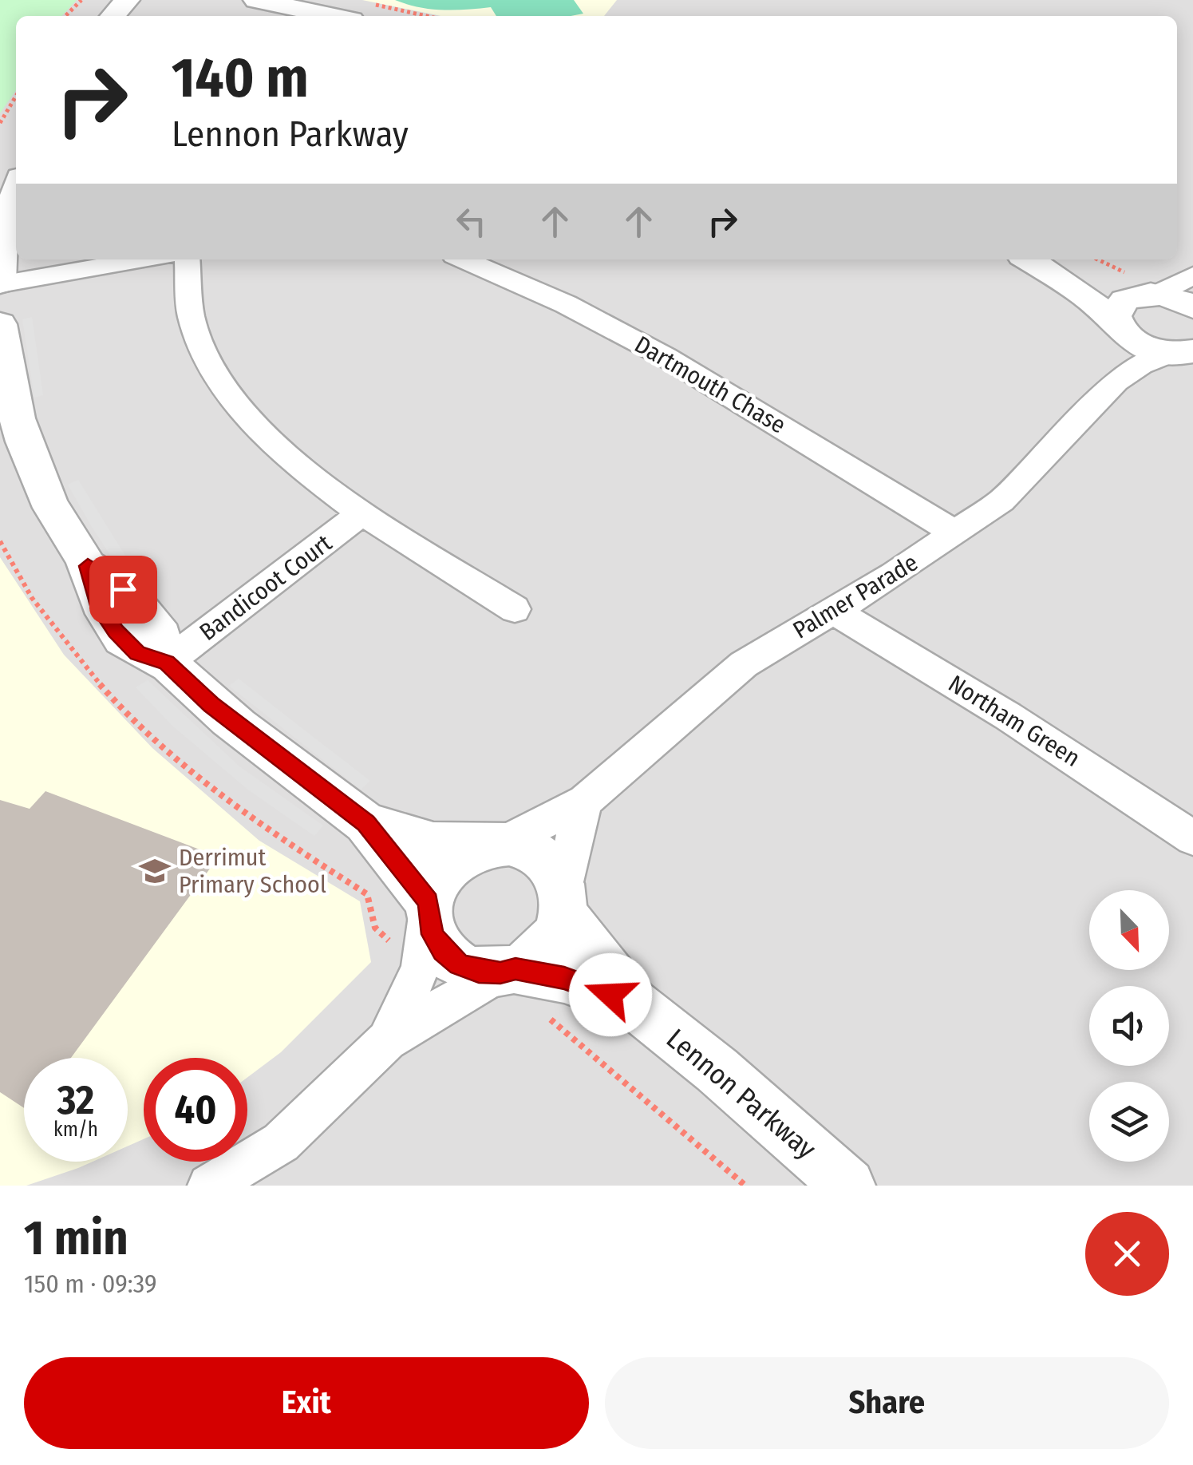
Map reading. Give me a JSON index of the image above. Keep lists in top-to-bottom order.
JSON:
{
  "streets": {
    "street": [
      "Dartmouth Chase",
      "Bandicoot Court",
      "Palmer Parade",
      "Northam Green",
      "Lennon Parkway"
    ]
  },
  "crossings": [
    ["Dartmouth Chase", "Palmer Parade"],
    ["Bandicoot Court", "Lennon Parkway"],
    ["Palmer Parade", "Northam Green"],
    ["Palmer Parade", "Lennon Parkway"]
  ],
  "places": {
    "school or university": ["Derrimut Primary School"]
  },
  "north": "bottom right",
  "page": {
    "turn": ["140 m", "Lennon Parkway"],
    "speed": "32 km/h",
    "limit": "40",
    "heading": ["1 min", "150 m · 09:39"],
    "buttons": ["Exit", "Share"]
  }
}
